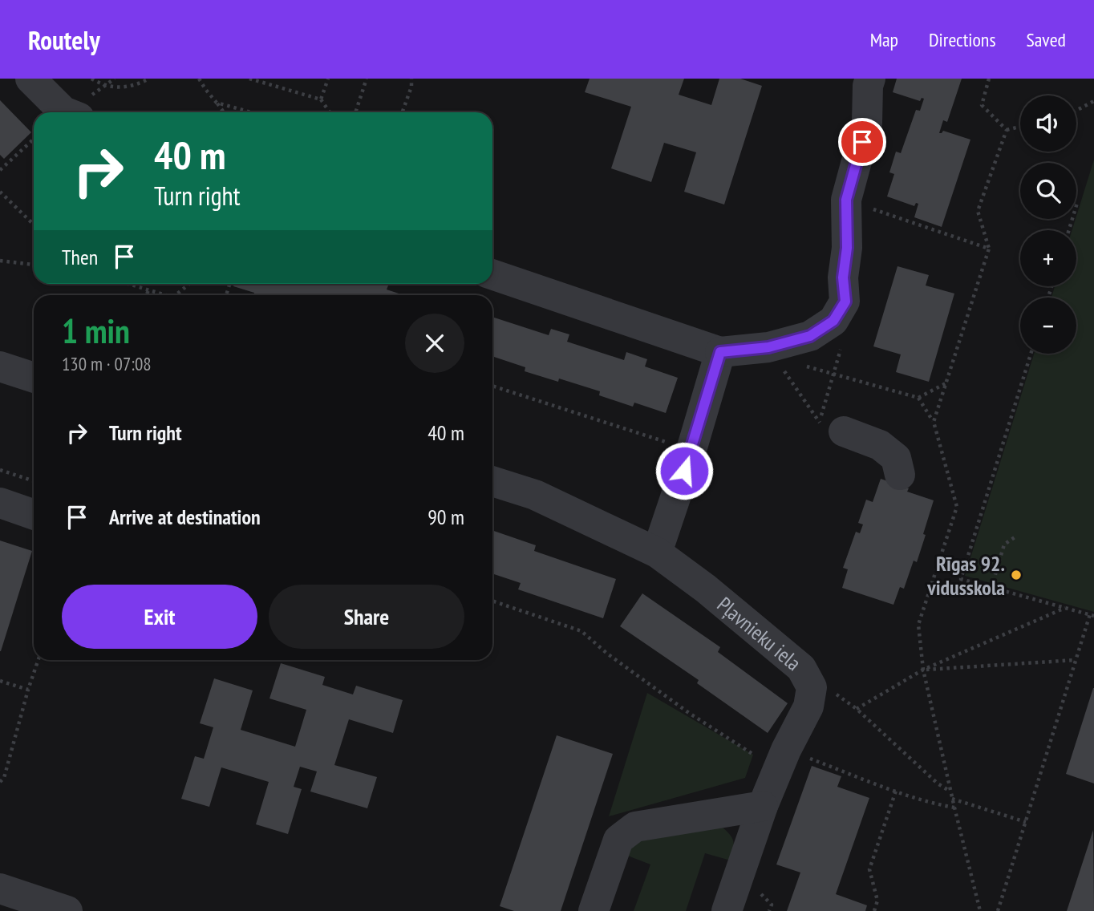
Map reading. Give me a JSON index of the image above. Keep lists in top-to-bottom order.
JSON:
{
  "streets": {
    "street": ["Pļavnieku iela"]
  },
  "places": ["Rīgas 92. vidusskola"],
  "page": {
    "header": "Routely",
    "nav": ["Map", "Directions", "Saved"],
    "map_buttons": ["+", "−"],
    "turn": ["40 m", "Turn right"],
    "then": "Then",
    "heading": ["1 min", "130 m · 07:08"],
    "list": [
      {
        "name": "Turn right",
        "value": "40 m"
      },
      {
        "name": "Arrive at destination",
        "value": "90 m"
      }
    ],
    "buttons": ["Exit", "Share"]
  }
}
